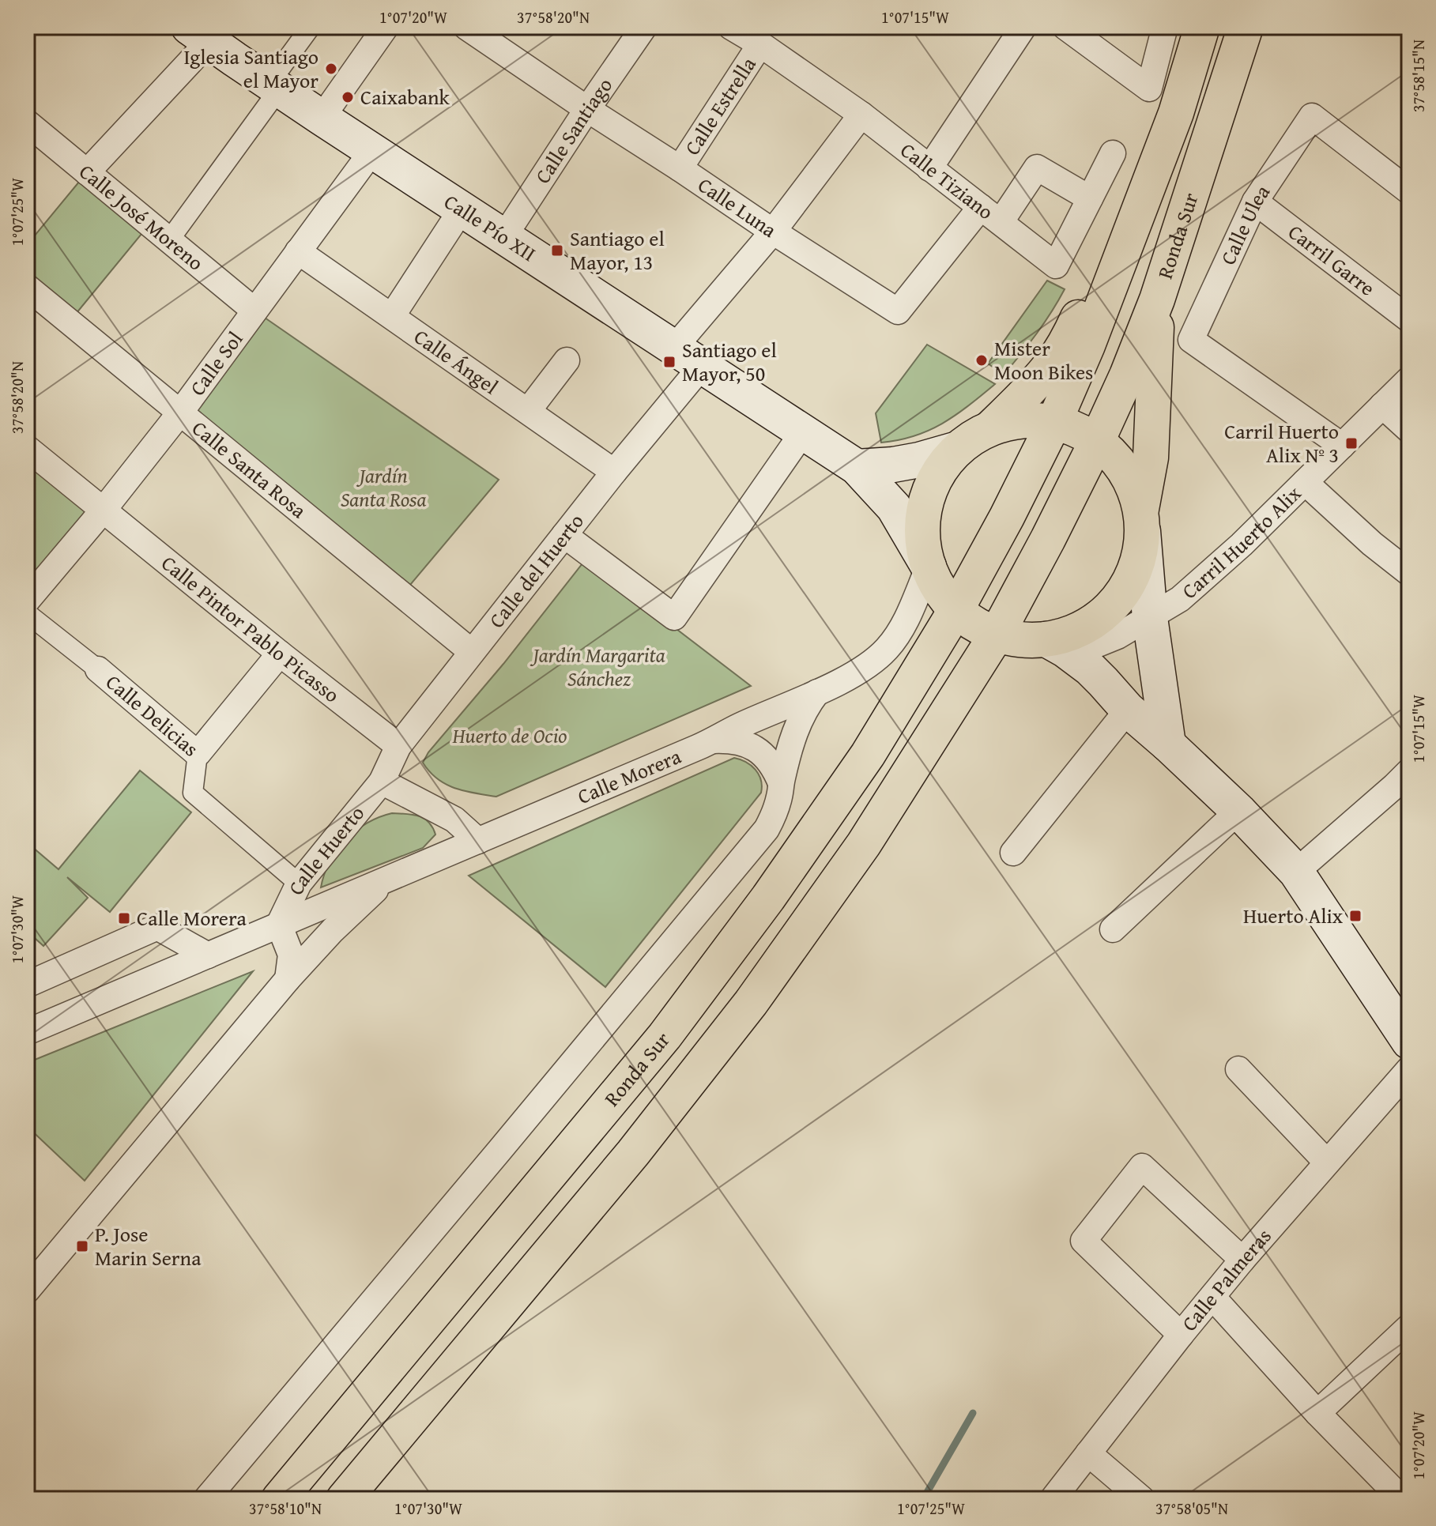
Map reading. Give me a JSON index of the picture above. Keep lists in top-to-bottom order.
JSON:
{
  "streets": {
    "main road": ["Calle Pío XII", "Ronda Sur"],
    "street": [
      "Calle Estrella",
      "Calle Santiago",
      "Calle Tiziano",
      "Calle Luna",
      "Calle José Moreno",
      "Calle Ulea",
      "Carril Garre",
      "Calle Ángel",
      "Calle Sol",
      "Calle Santa Rosa",
      "Carril Huerto Alix",
      "Calle del Huerto",
      "Calle Pintor Pablo Picasso",
      "Calle Delicias",
      "Calle Morera",
      "Calle Huerto",
      "Calle Palmeras"
    ]
  },
  "crossings": [
    ["Calle Estrella", "Calle Tiziano"],
    ["Calle Estrella", "Calle Luna"],
    ["Calle Santiago", "Calle Luna"],
    ["Calle Santiago", "Calle Pío XII"],
    ["Calle Tiziano", "Calle Luna"],
    ["Calle Tiziano", "Calle del Huerto"],
    ["Calle Luna", "Calle del Huerto"],
    ["Calle José Moreno", "Calle Sol"],
    ["Calle Ulea", "Carril Garre"],
    ["Calle Ulea", "Carril Huerto Alix"],
    ["Calle Pío XII", "Calle Sol"],
    ["Calle Pío XII", "Calle del Huerto"],
    ["Calle Pío XII", "Calle Morera"],
    ["Calle Ángel", "Calle Sol"],
    ["Calle Ángel", "Calle del Huerto"],
    ["Calle Sol", "Calle Santa Rosa"],
    ["Calle Sol", "Calle Pintor Pablo Picasso"],
    ["Calle Santa Rosa", "Calle del Huerto"],
    ["Calle del Huerto", "Calle Pintor Pablo Picasso"],
    ["Calle del Huerto", "Calle Huerto"],
    ["Calle Delicias", "Calle Huerto"],
    ["Calle Morera", "Calle Huerto"]
  ],
  "parks": ["Jardín Santa Rosa", "Jardín Margarita Sánchez", "Huerto de Ocio"],
  "places": {
    "other": ["Iglesia Santiago el Mayor", "Caixabank", "Mister Moon Bikes"],
    "transit": [
      "Santiago el Mayor, 13",
      "Santiago el Mayor, 50",
      "Carril Huerto Alix Nº 3",
      "Huerto Alix",
      "Calle Morera",
      "P. Jose Marin Serna"
    ]
  },
  "coordinates": [
    "1°07'20\"W",
    "37°58'20\"N",
    "1°07'15\"W",
    "37°58'15\"N",
    "1°07'25\"W",
    "1°07'30\"W",
    "37°58'10\"N",
    "37°58'05\"N"
  ]
}
